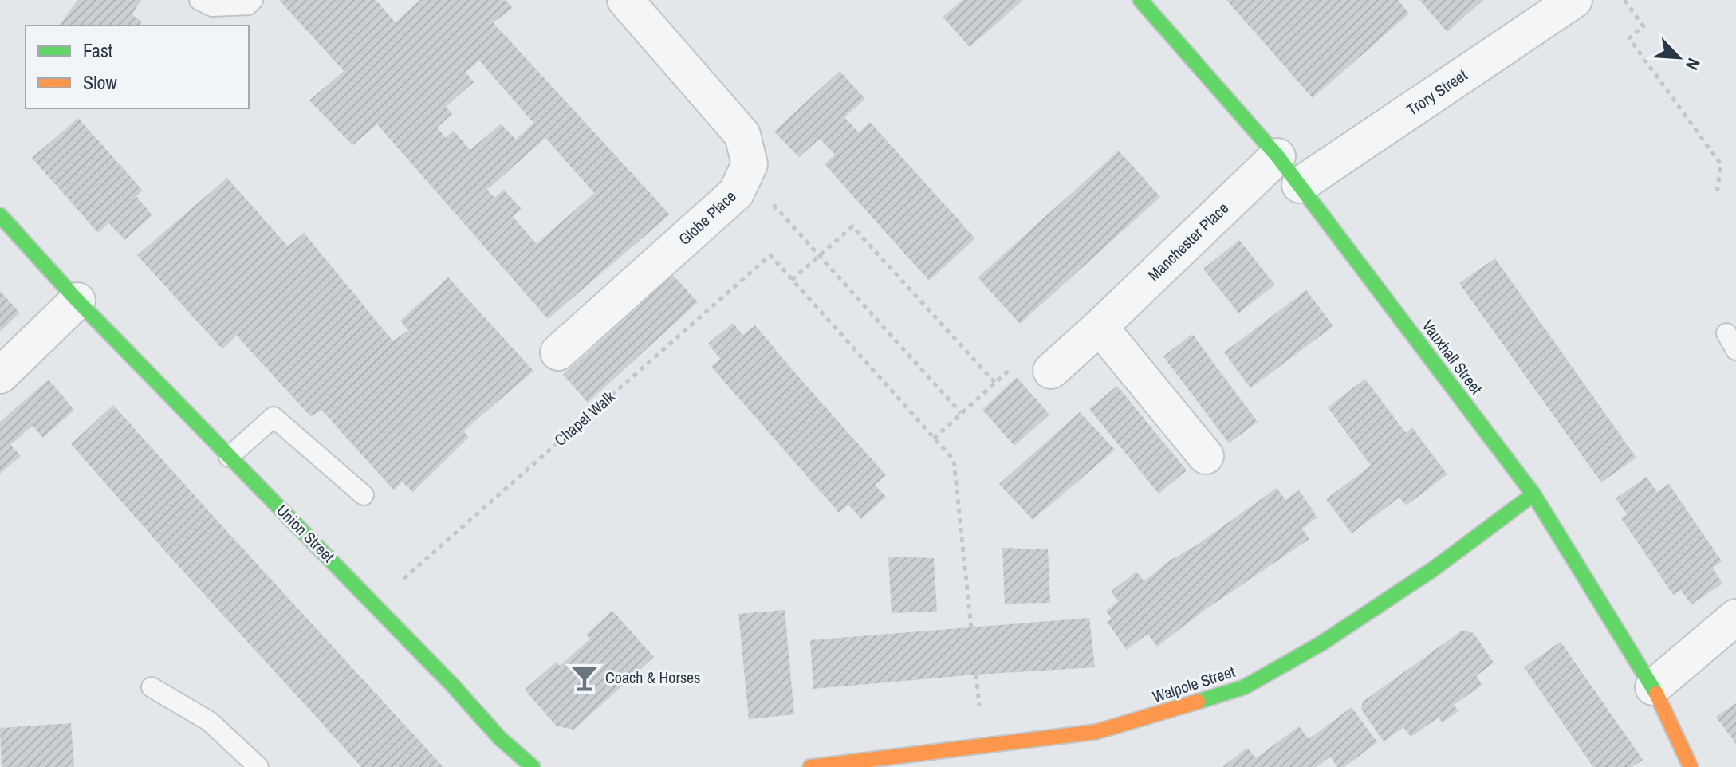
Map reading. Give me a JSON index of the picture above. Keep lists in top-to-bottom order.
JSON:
{
  "streets": {
    "street": [
      "Trory Street",
      "Globe Place",
      "Manchester Place",
      "Vauxhall Street",
      "Union Street",
      "Walpole Street"
    ],
    "path": ["Chapel Walk"]
  },
  "crossings": [
    ["Trory Street", "Vauxhall Street"],
    ["Manchester Place", "Vauxhall Street"],
    ["Vauxhall Street", "Walpole Street"],
    ["Chapel Walk", "Union Street"]
  ],
  "places": {
    "bar": ["Coach & Horses"]
  },
  "legend": ["Fast", "Slow"],
  "north": "bottom right"
}
